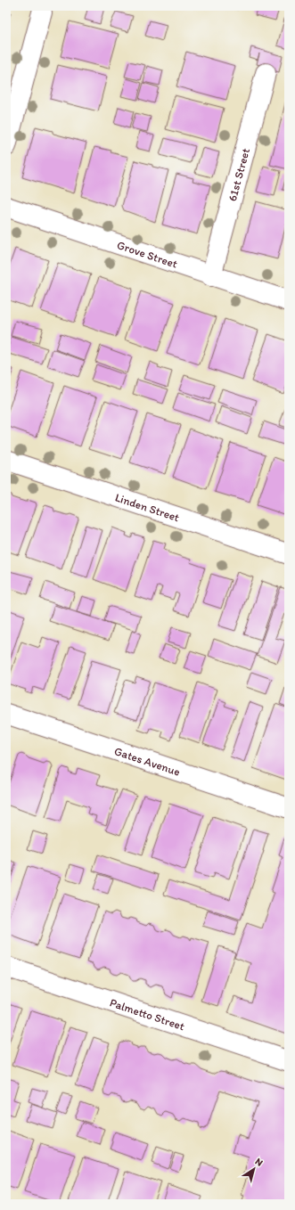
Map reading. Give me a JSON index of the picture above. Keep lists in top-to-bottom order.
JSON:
{
  "streets": {
    "street": [
      "61st Street",
      "Grove Street",
      "Linden Street",
      "Gates Avenue",
      "Palmetto Street"
    ]
  },
  "crossings": [
    ["61st Street", "Grove Street"]
  ],
  "north": "top right"
}
